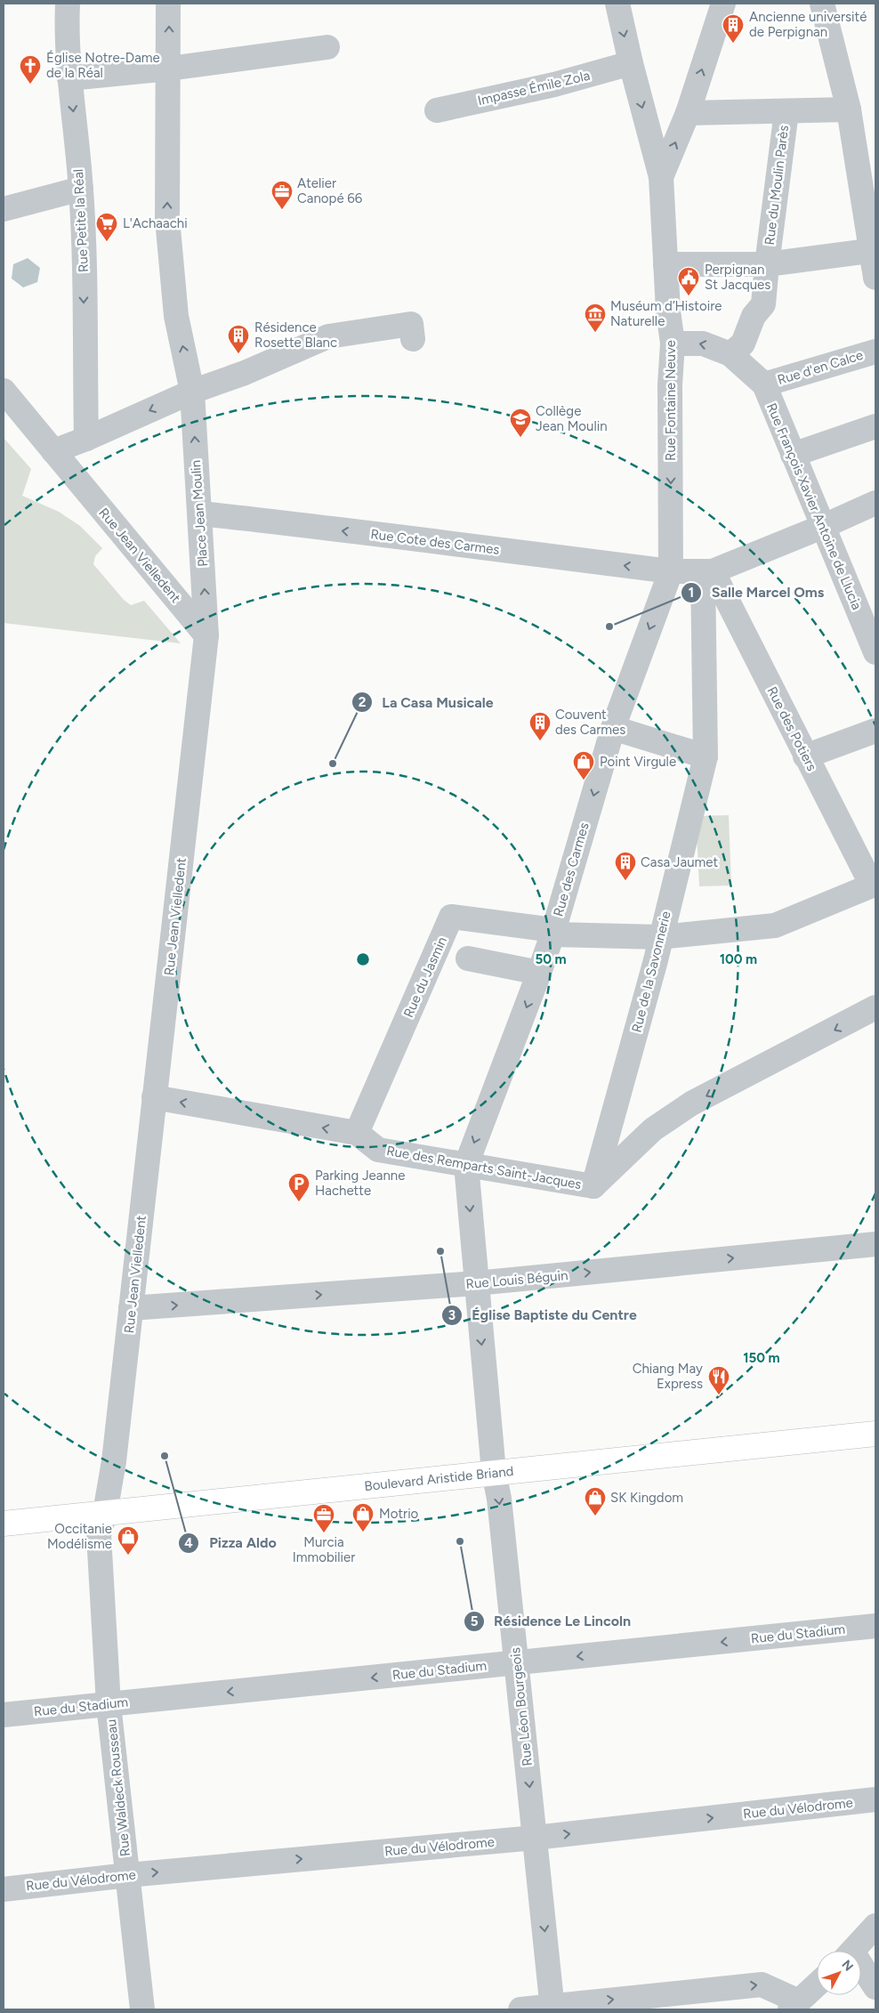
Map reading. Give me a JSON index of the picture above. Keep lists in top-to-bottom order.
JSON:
{
  "streets": {
    "main road": ["Boulevard Aristide Briand"],
    "street": [
      "Impasse Émile Zola",
      "Rue du Moulin Parès",
      "Rue Petite la Réal",
      "Rue d'en Calce",
      "Rue Fontaine Neuve",
      "Rue François Xavier Antoine de Llucia",
      "Place Jean Moulin",
      "Rue Cote des Carmes",
      "Rue Jean Vielledent",
      "Rue des Potiers",
      "Rue des Carmes",
      "Rue de la Savonnerie",
      "Rue du Jasmin",
      "Rue des Remparts Saint-Jacques",
      "Rue Louis Béguin",
      "Rue du Stadium",
      "Rue Léon Bourgeois",
      "Rue Waldeck Rousseau",
      "Rue du Vélodrome"
    ]
  },
  "crossings": [
    ["Rue d'en Calce", "Rue François Xavier Antoine de Llucia"],
    ["Rue Fontaine Neuve", "Rue Cote des Carmes"],
    ["Rue Fontaine Neuve", "Rue des Carmes"],
    ["Place Jean Moulin", "Rue Cote des Carmes"],
    ["Place Jean Moulin", "Rue Jean Vielledent"],
    ["Rue Cote des Carmes", "Rue des Potiers"],
    ["Rue Cote des Carmes", "Rue des Carmes"],
    ["Rue Cote des Carmes", "Rue de la Savonnerie"],
    ["Rue Jean Vielledent", "Rue des Remparts Saint-Jacques"],
    ["Rue Jean Vielledent", "Rue Louis Béguin"],
    ["Rue Jean Vielledent", "Boulevard Aristide Briand"],
    ["Rue Jean Vielledent", "Rue Waldeck Rousseau"],
    ["Rue des Potiers", "Rue de la Savonnerie"],
    ["Rue des Carmes", "Rue du Jasmin"],
    ["Rue des Carmes", "Rue des Remparts Saint-Jacques"],
    ["Rue des Carmes", "Rue Léon Bourgeois"],
    ["Rue de la Savonnerie", "Rue des Remparts Saint-Jacques"],
    ["Rue du Jasmin", "Rue des Remparts Saint-Jacques"],
    ["Rue des Remparts Saint-Jacques", "Rue Léon Bourgeois"],
    ["Rue Louis Béguin", "Rue Léon Bourgeois"],
    ["Boulevard Aristide Briand", "Rue Léon Bourgeois"],
    ["Boulevard Aristide Briand", "Rue Waldeck Rousseau"],
    ["Rue du Stadium", "Rue Léon Bourgeois"],
    ["Rue du Stadium", "Rue Waldeck Rousseau"],
    ["Rue Léon Bourgeois", "Rue du Vélodrome"],
    ["Rue Waldeck Rousseau", "Rue du Vélodrome"]
  ],
  "one_way": [
    "Rue Petite la Réal",
    "Rue Fontaine Neuve",
    "Place Jean Moulin",
    "Rue des Carmes",
    "Rue des Remparts Saint-Jacques",
    "Rue Louis Béguin",
    "Rue du Stadium",
    "Rue Léon Bourgeois"
  ],
  "places": {
    "building": [
      "Ancienne université de Perpignan",
      "Résidence Rosette Blanc",
      "Couvent des Carmes",
      "Casa Jaumet"
    ],
    "church": ["Église Notre-Dame de la Réal"],
    "office": ["Atelier Canopé 66", "Murcia Immobilier"],
    "supermarket": ["L'Achaachi"],
    "public building": ["Perpignan St Jacques"],
    "museum": ["Muséum d’Histoire Naturelle"],
    "school or university": ["Collège Jean Moulin"],
    "other": [
      "Salle Marcel Oms",
      "La Casa Musicale",
      "Église Baptiste du Centre",
      "Pizza Aldo",
      "Résidence Le Lincoln"
    ],
    "shop": [
      "Point Virgule",
      "SK Kingdom",
      "Motrio",
      "Occitanie Modélisme"
    ],
    "parking": ["Parking Jeanne Hachette"],
    "restaurant": ["Chiang May Express"]
  },
  "north": "top right",
  "rings": ["50 m", "100 m", "150 m"]
}
